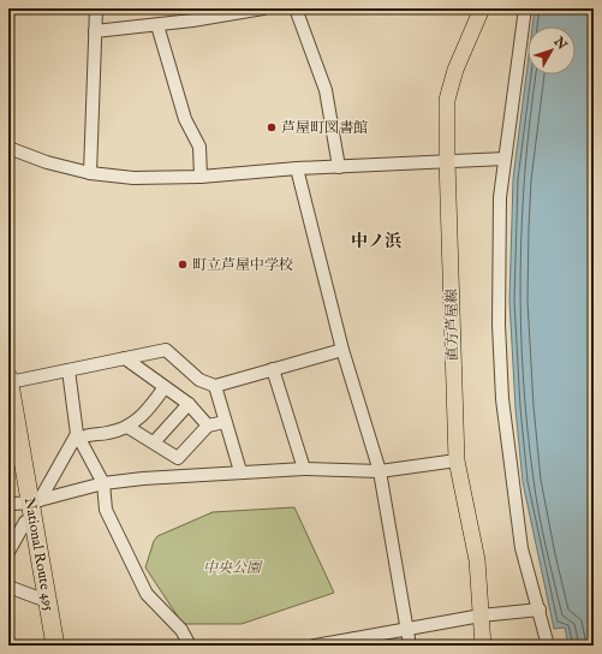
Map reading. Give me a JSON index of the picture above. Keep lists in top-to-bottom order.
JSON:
{
  "streets": {
    "highway": ["National Route 495"],
    "main road": ["直方芦屋線"]
  },
  "districts": ["中ノ浜"],
  "parks": ["中央公園"],
  "places": ["芦屋町図書館", "町立芦屋中学校"],
  "north": "top right"
}
